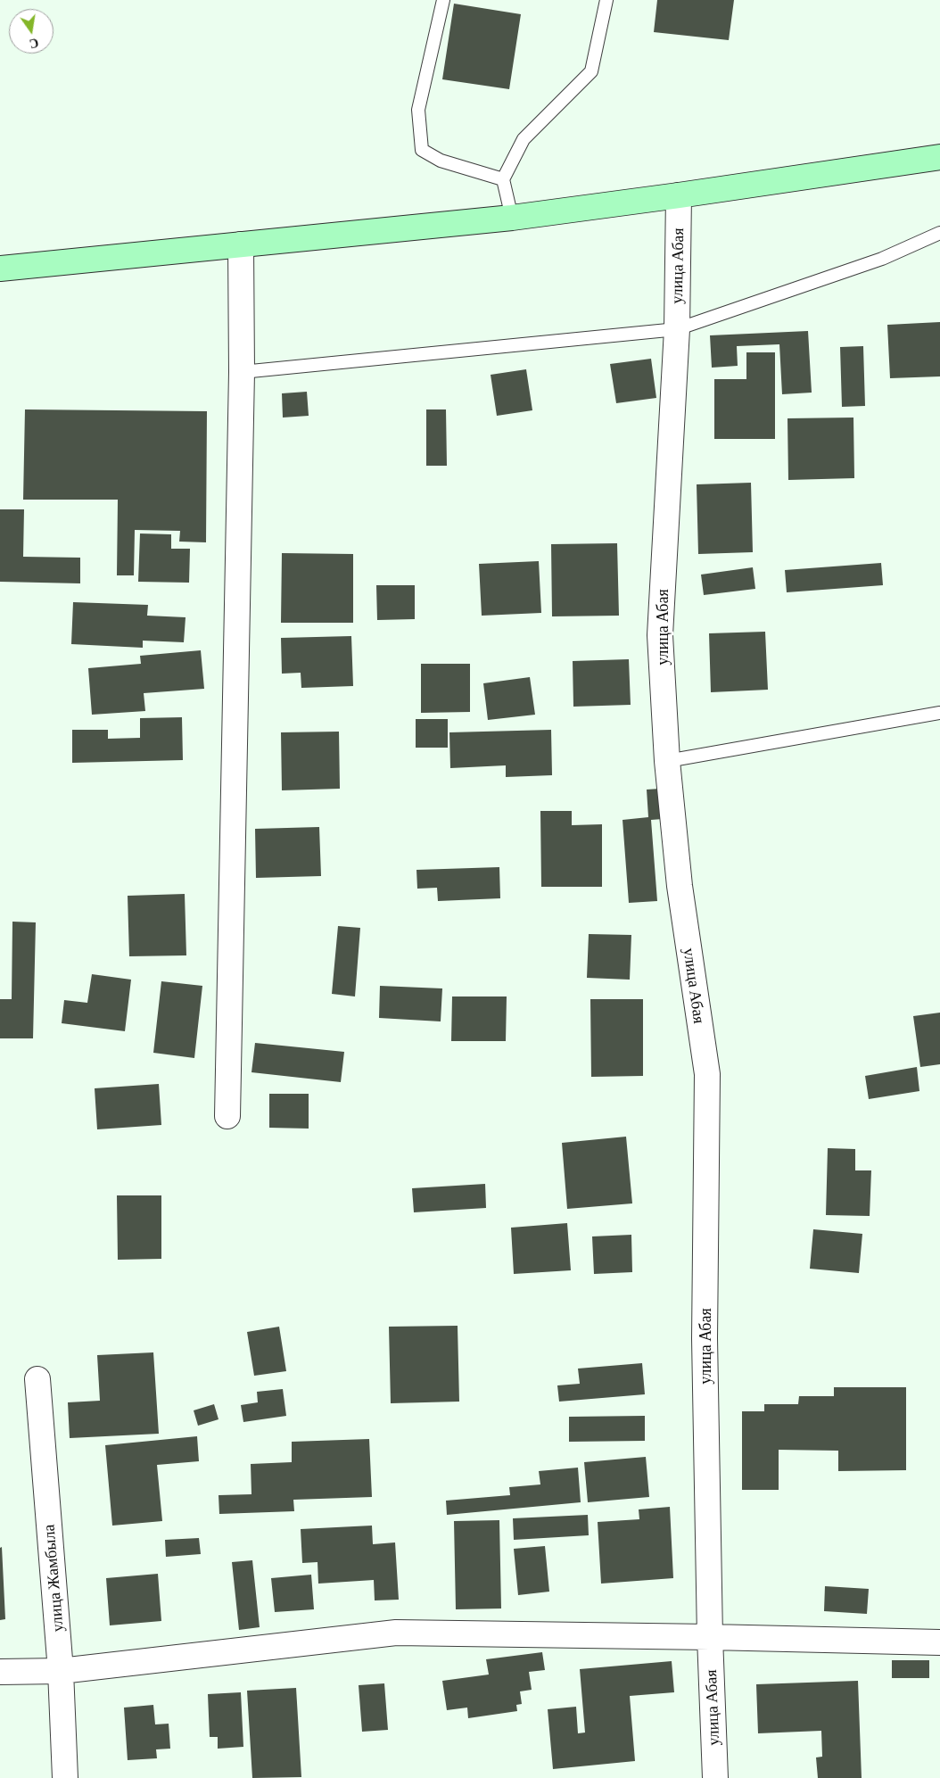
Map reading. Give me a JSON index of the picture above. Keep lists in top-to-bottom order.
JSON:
{
  "streets": {
    "street": ["улица Абая", "улица Жамбыла"]
  },
  "north": "bottom"
}
